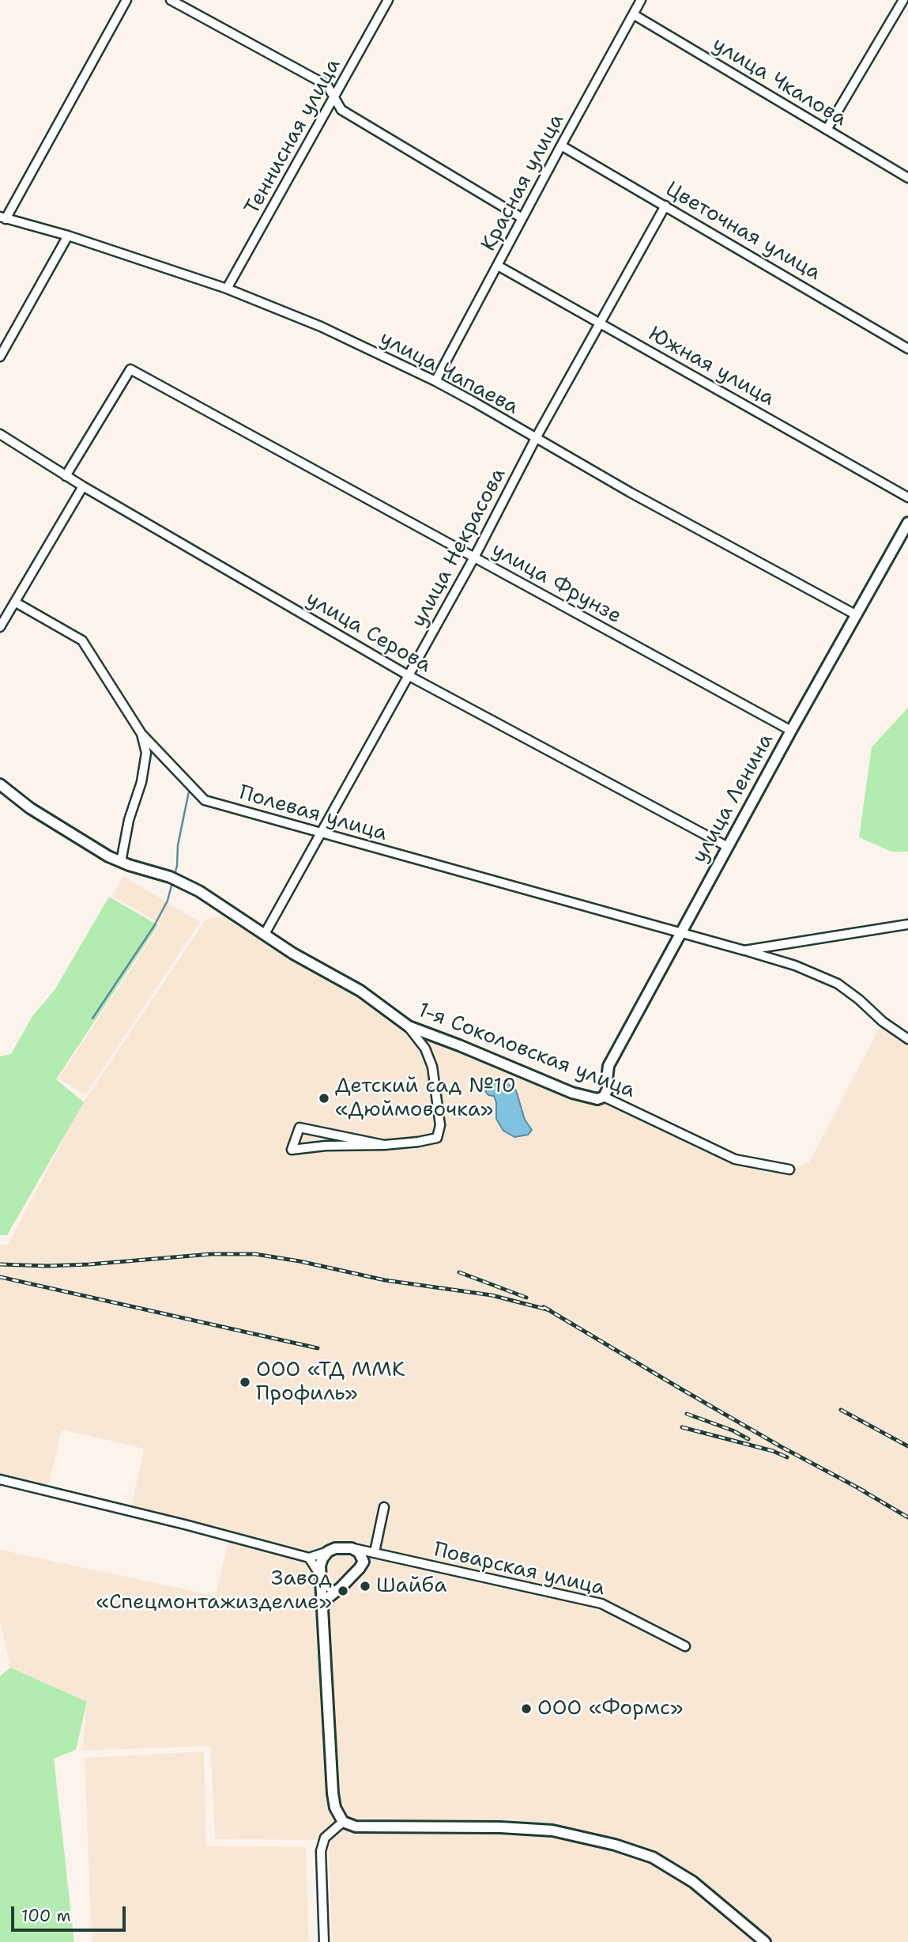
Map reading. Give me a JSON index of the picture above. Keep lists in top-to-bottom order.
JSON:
{
  "streets": {
    "street": [
      "улица Чкалова",
      "Теннисная улица",
      "Красная улица",
      "Цветочная улица",
      "Южная улица",
      "улица Чапаева",
      "улица Некрасова",
      "улица Фрунзе",
      "улица Серова",
      "улица Ленина",
      "Полевая улица",
      "1-я Соколовская улица",
      "Поварская улица"
    ]
  },
  "crossings": [
    ["улица Чкалова", "Красная улица"],
    ["Теннисная улица", "улица Чапаева"],
    ["Красная улица", "Цветочная улица"],
    ["Красная улица", "Южная улица"],
    ["Красная улица", "улица Чапаева"],
    ["Цветочная улица", "улица Некрасова"],
    ["Южная улица", "улица Некрасова"],
    ["улица Чапаева", "улица Некрасова"],
    ["улица Чапаева", "улица Ленина"],
    ["улица Некрасова", "улица Фрунзе"],
    ["улица Некрасова", "улица Серова"],
    ["улица Некрасова", "Полевая улица"],
    ["улица Некрасова", "1-я Соколовская улица"],
    ["улица Фрунзе", "улица Серова"],
    ["улица Фрунзе", "улица Ленина"],
    ["улица Серова", "улица Ленина"],
    ["улица Ленина", "Полевая улица"],
    ["улица Ленина", "1-я Соколовская улица"]
  ],
  "places": [
    "Детский сад №10 «Дюймовочка»",
    "ООО «ТД ММК Профиль»",
    "Шайба",
    "Завод «Спецмонтажизделие»",
    "ООО «Формс»"
  ],
  "scale_bar": "100 m"
}
